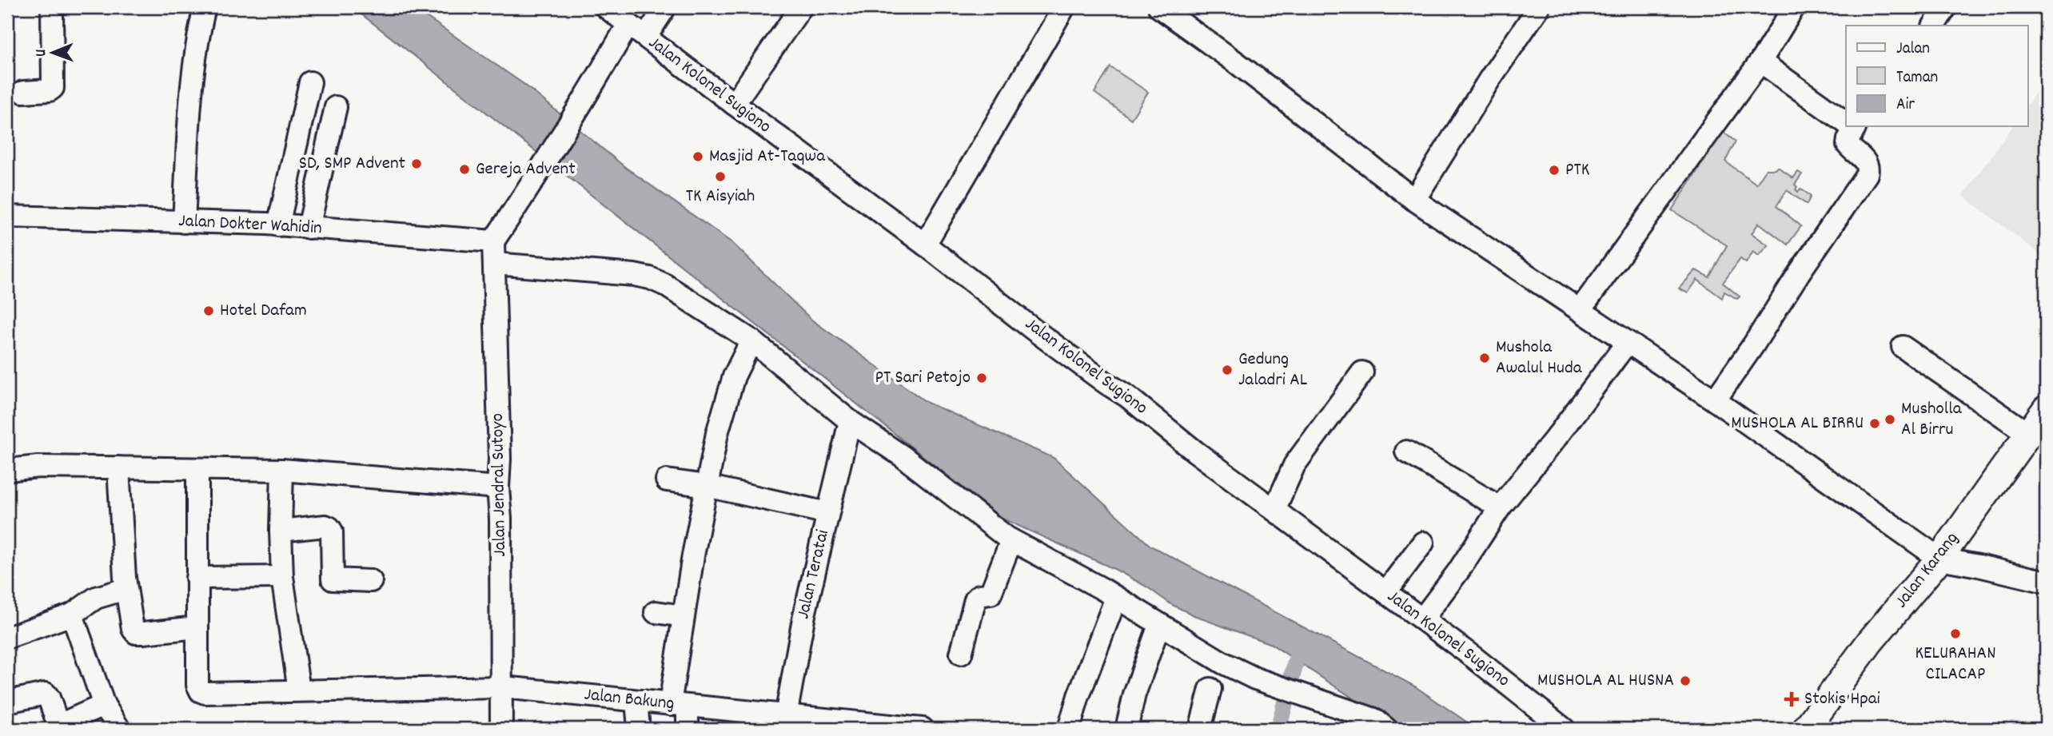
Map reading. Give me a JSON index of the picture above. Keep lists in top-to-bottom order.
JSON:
{
  "streets": {
    "main road": ["Jalan Karang"],
    "street": [
      "Jalan Kolonel Sugiono",
      "Jalan Dokter Wahidin",
      "Jalan Jendral Sutoyo",
      "Jalan Teratai",
      "Jalan Bakung"
    ]
  },
  "crossings": [
    ["Jalan Dokter Wahidin", "Jalan Jendral Sutoyo"],
    ["Jalan Jendral Sutoyo", "Jalan Bakung"],
    ["Jalan Teratai", "Jalan Bakung"]
  ],
  "places": {
    "other": [
      "Masjid At-Taqwa",
      "SD, SMP Advent",
      "Gereja Advent",
      "PTK",
      "TK Aisyiah",
      "Hotel Dafam",
      "Mushola Awalul Huda",
      "Gedung Jaladri AL",
      "PT Sari Petojo",
      "Musholla Al Birru",
      "MUSHOLA AL BIRRU",
      "KELURAHAN CILACAP",
      "MUSHOLA AL HUSNA"
    ],
    "health": ["Stokis Hpai"]
  },
  "legend": ["Jalan", "Taman", "Air"],
  "north": "left"
}
